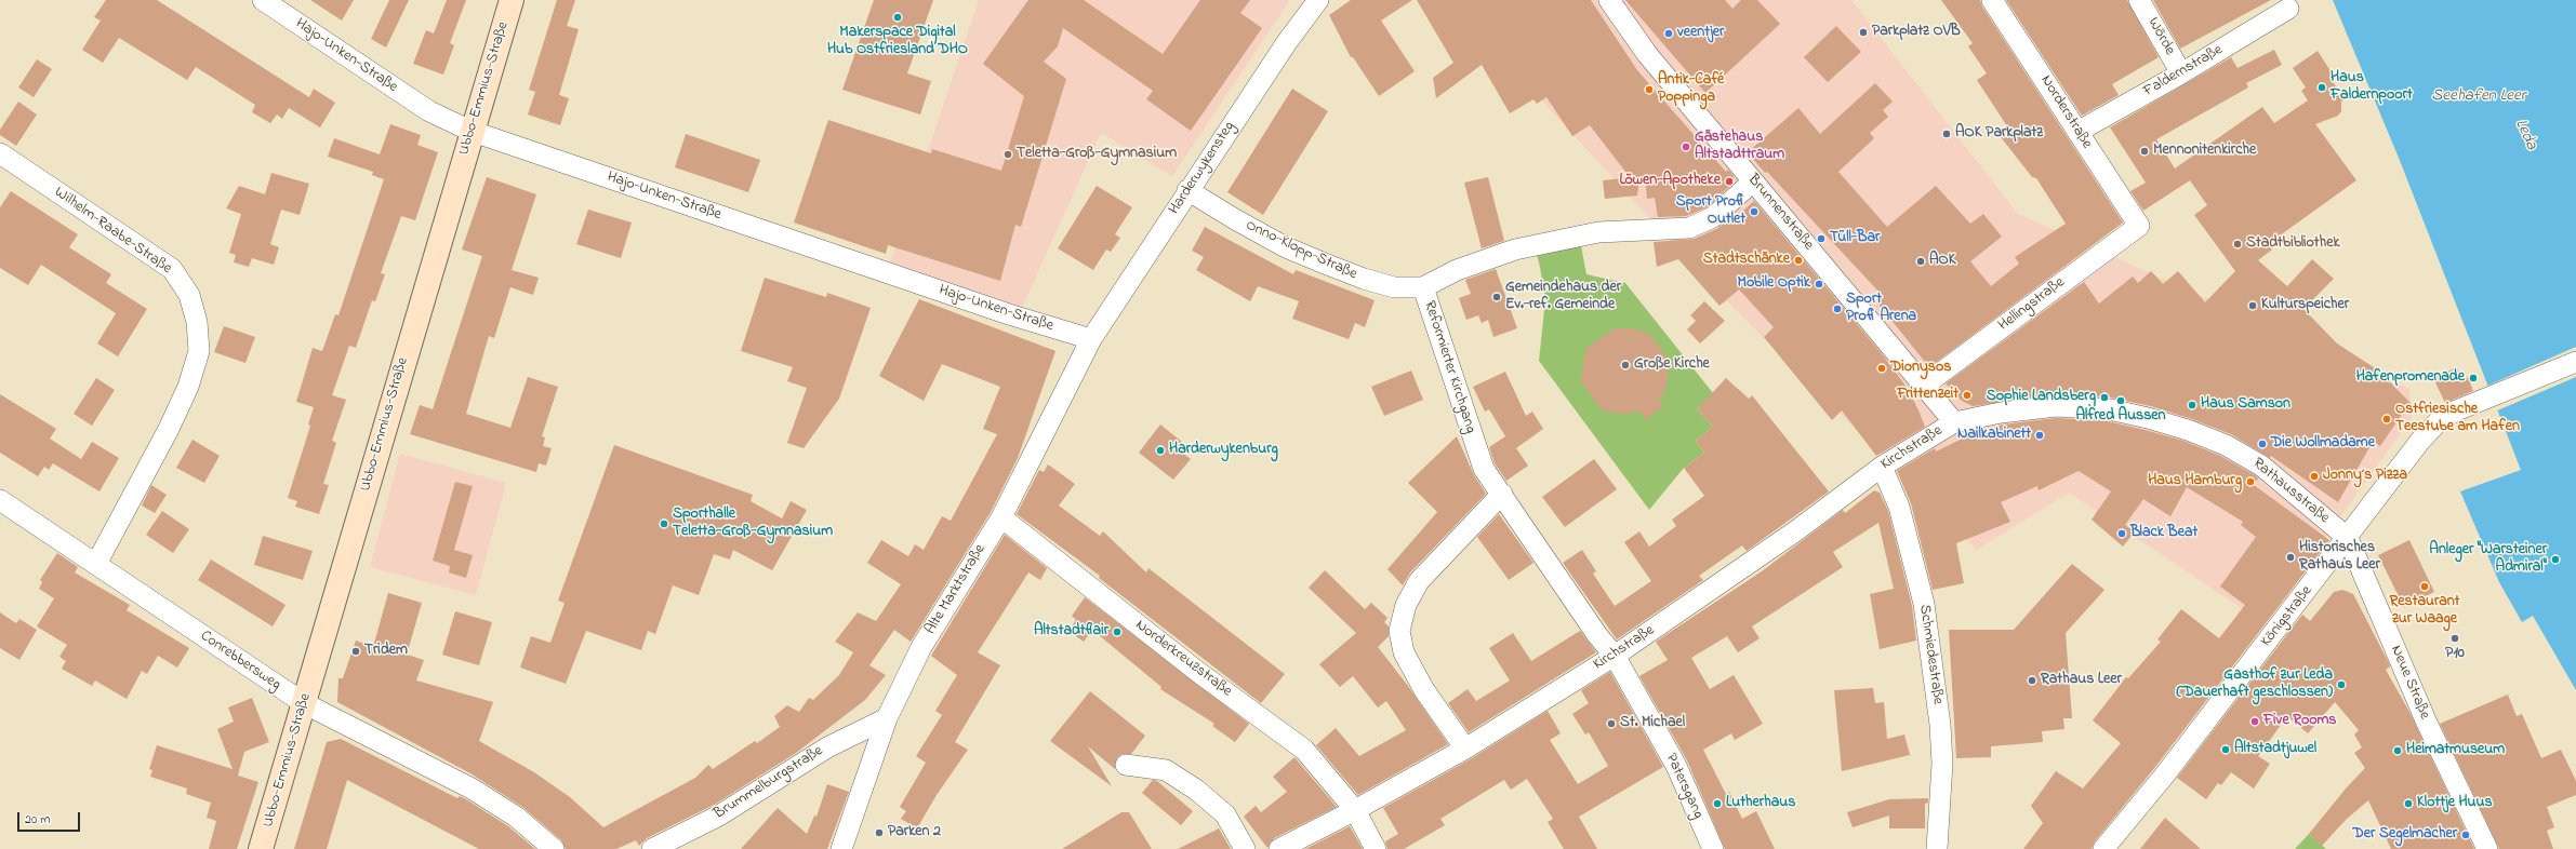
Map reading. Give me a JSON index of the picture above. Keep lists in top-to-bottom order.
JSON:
{
  "streets": {
    "main road": ["Ubbo-Emmius-Straße"],
    "street": [
      "Wörde",
      "Hajo-Unken-Straße",
      "Faldernstraße",
      "Norderstraße",
      "Harderwykensteg",
      "Brunnenstraße",
      "Wilhelm-Raabe-Straße",
      "Onno-Klopp-Straße",
      "Hellingstraße",
      "Reformierter Kirchgang",
      "Kirchstraße",
      "Rathausstraße",
      "Alte Marktstraße",
      "Königstraße",
      "Schmiedestraße",
      "Norderkreuzstraße",
      "Conrebbersweg",
      "Neue Straße",
      "Brummelburgstraße",
      "Patersgang"
    ]
  },
  "crossings": [
    ["Wörde", "Faldernstraße"],
    ["Hajo-Unken-Straße", "Ubbo-Emmius-Straße"],
    ["Hajo-Unken-Straße", "Harderwykensteg"],
    ["Hajo-Unken-Straße", "Alte Marktstraße"],
    ["Faldernstraße", "Norderstraße"],
    ["Ubbo-Emmius-Straße", "Conrebbersweg"],
    ["Norderstraße", "Hellingstraße"],
    ["Harderwykensteg", "Onno-Klopp-Straße"],
    ["Harderwykensteg", "Alte Marktstraße"],
    ["Brunnenstraße", "Hellingstraße"],
    ["Brunnenstraße", "Reformierter Kirchgang"],
    ["Brunnenstraße", "Kirchstraße"],
    ["Brunnenstraße", "Rathausstraße"],
    ["Wilhelm-Raabe-Straße", "Conrebbersweg"],
    ["Onno-Klopp-Straße", "Reformierter Kirchgang"],
    ["Reformierter Kirchgang", "Kirchstraße"],
    ["Reformierter Kirchgang", "Patersgang"],
    ["Kirchstraße", "Rathausstraße"],
    ["Kirchstraße", "Schmiedestraße"],
    ["Kirchstraße", "Norderkreuzstraße"],
    ["Kirchstraße", "Patersgang"],
    ["Rathausstraße", "Königstraße"],
    ["Rathausstraße", "Neue Straße"],
    ["Alte Marktstraße", "Norderkreuzstraße"],
    ["Alte Marktstraße", "Brummelburgstraße"],
    ["Königstraße", "Neue Straße"]
  ],
  "water": ["Seehafen Leer", "Leda"],
  "places": [
    "Makerspace Digital Hub Ostfriesland DHO",
    "Parkplatz OVB",
    "veentjer",
    "Haus Faldernpoort",
    "Antik-Café Poppinga",
    "AOK Parkplatz",
    "Gästehaus Altstadttraum",
    "Mennonitenkirche",
    "Teletta-Groß-Gymnasium",
    "Löwen-Apotheke",
    "Sport Profi Outlet",
    "Tüll-Bar",
    "Stadtbibliothek",
    "Stadtschänke",
    "AOK",
    "Mobile Optik",
    "Gemeindehaus der Ev.-ref. Gemeinde",
    "Kulturspeicher",
    "Sport Profi Arena",
    "Große Kirche",
    "Dionysos",
    "Hafenpromenade",
    "Frittenzeit",
    "Sophie Landsberg",
    "Alfred Aussen",
    "Haus Samson",
    "Ostfriesische Teestube am Hafen",
    "Nailkabinett",
    "Die Wollmadame",
    "Harderwykenburg",
    "Jonny´s Pizza",
    "Haus Hamburg",
    "Sporthalle Teletta-Groß-Gymnasium",
    "Black Beat",
    "Historisches Rathaus Leer",
    "Anleger \"Warsteiner Admiral\"",
    "Restaurant zur Waage",
    "Altstadtflair",
    "P10",
    "Tridem",
    "Rathaus Leer",
    "Gasthof zur Leda (Dauerhaft geschlossen)",
    "Five Rooms",
    "St. Michael",
    "Altstadtjuwel",
    "Heimatmuseum",
    "Lutherhaus",
    "Klottje Huus",
    "Parken 2",
    "Der Segelmacher"
  ],
  "scale_bar": "20 m"
}
